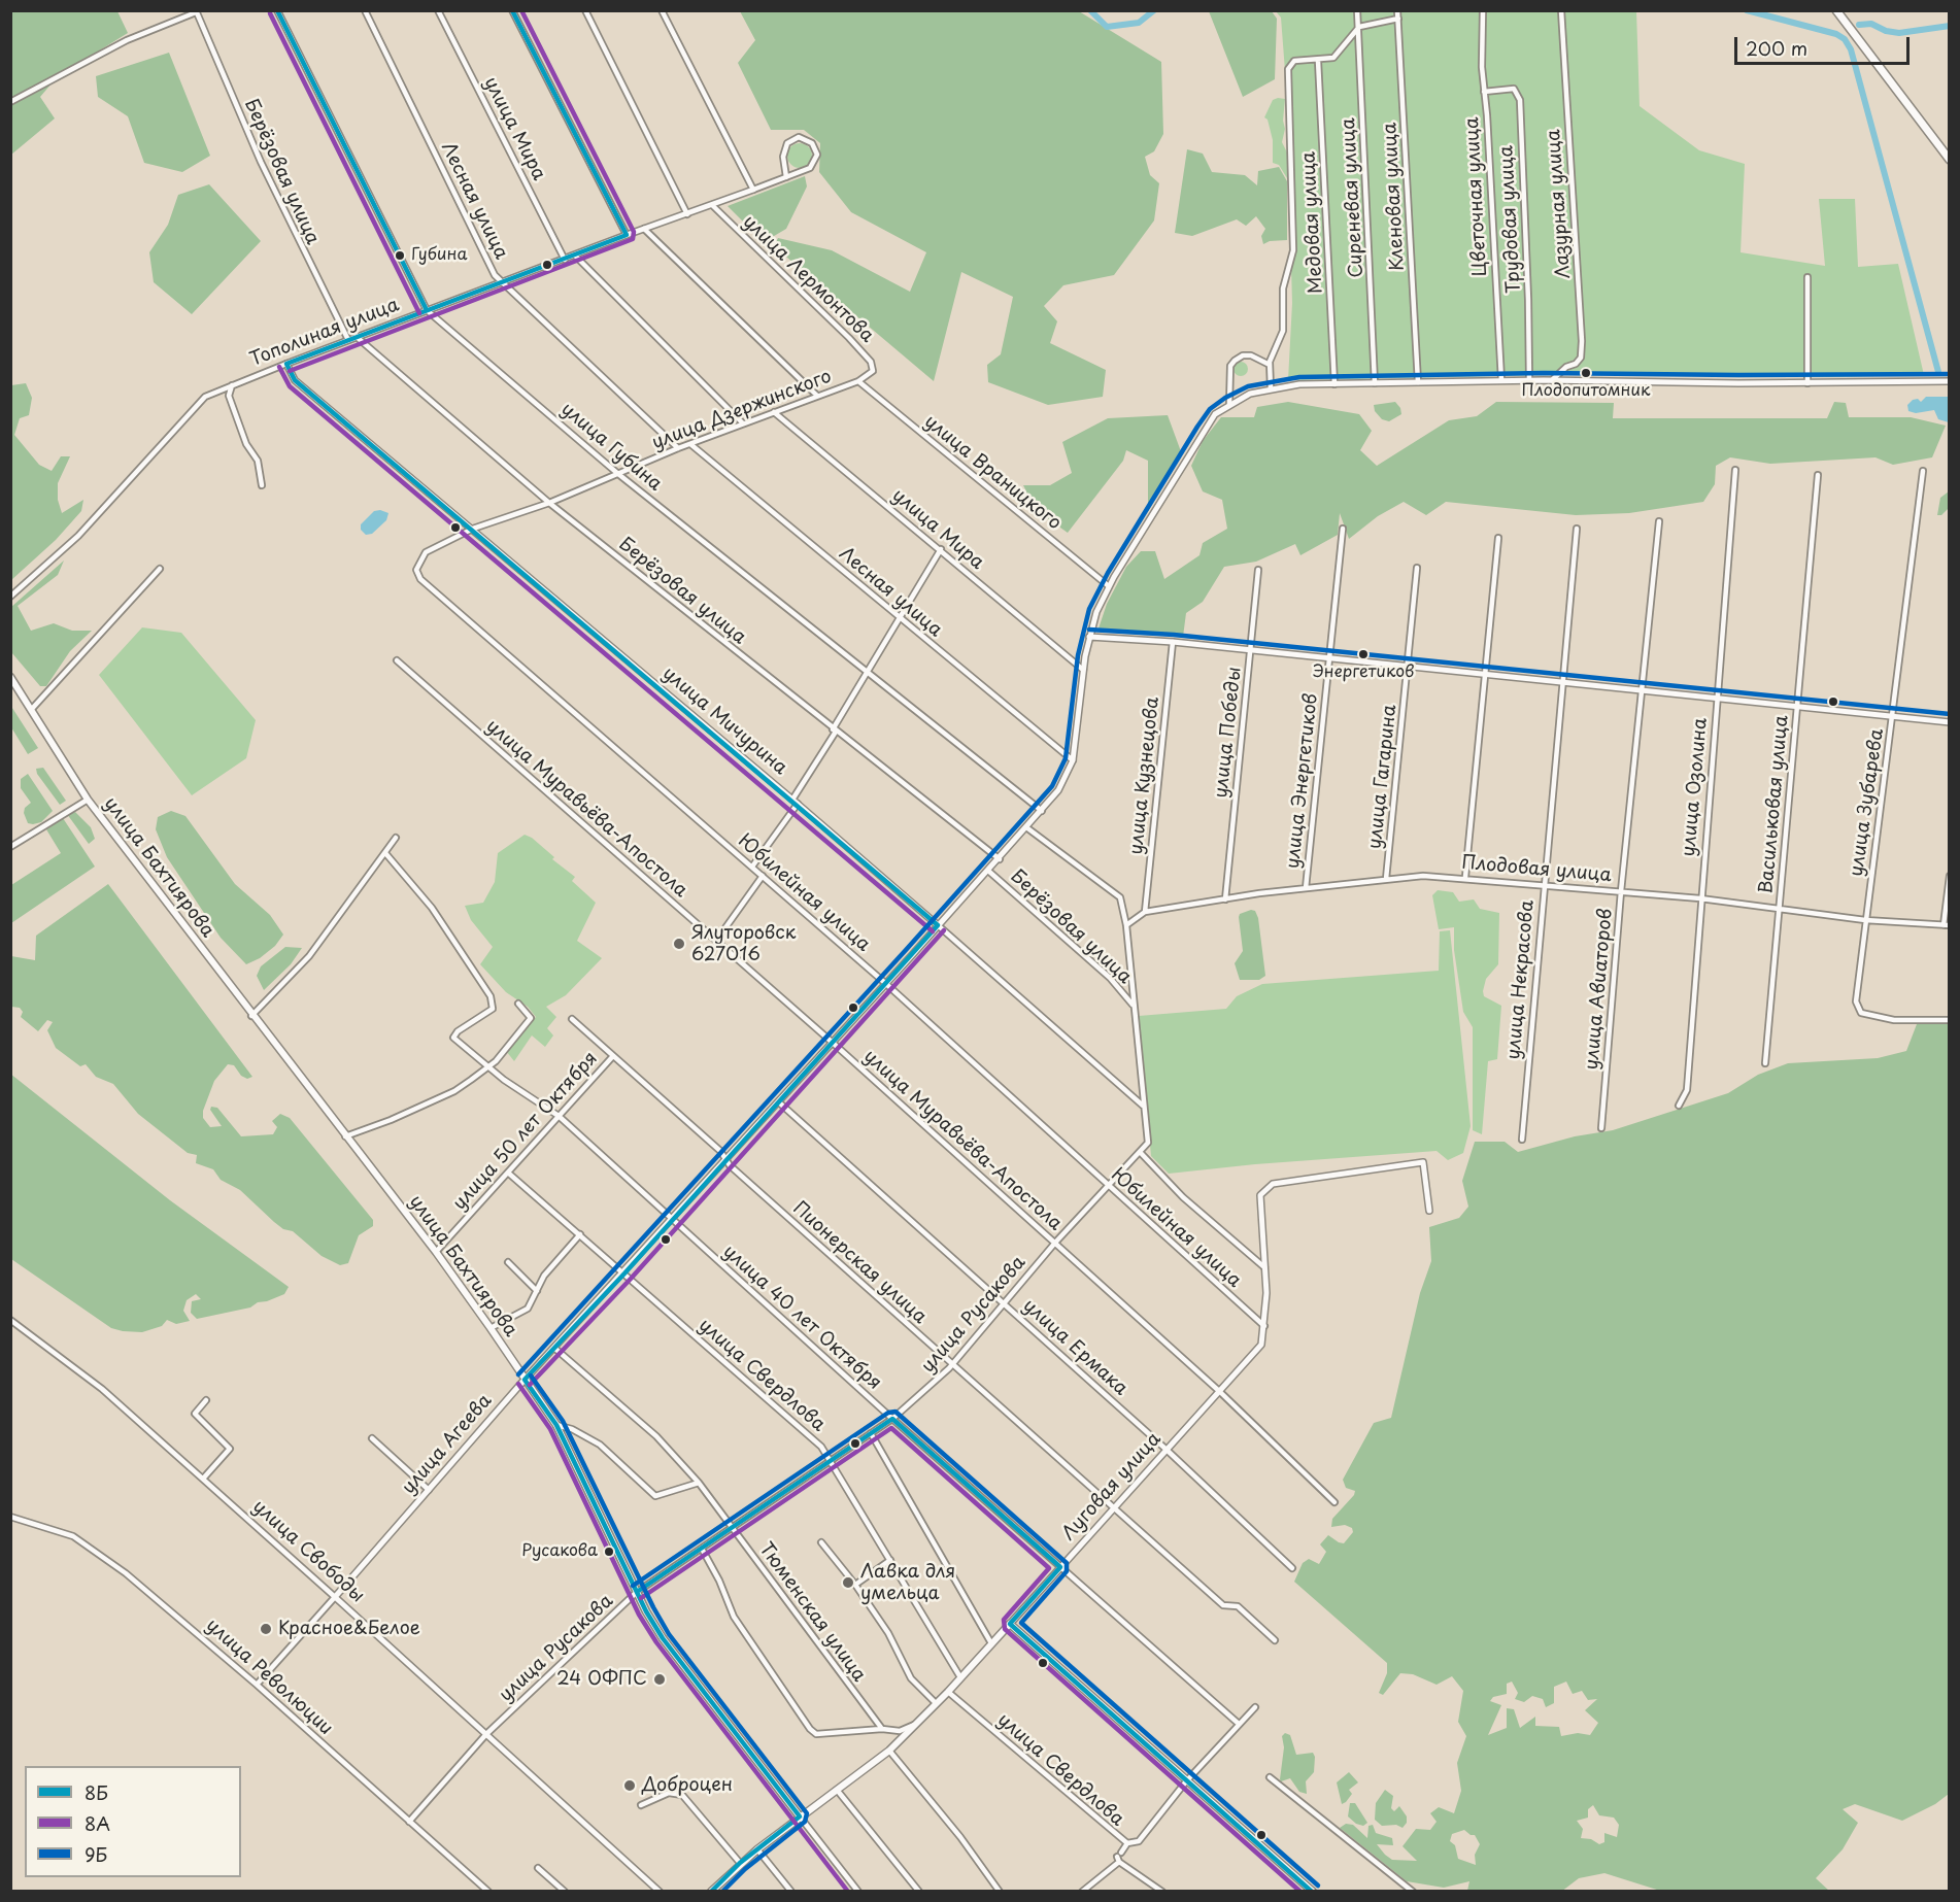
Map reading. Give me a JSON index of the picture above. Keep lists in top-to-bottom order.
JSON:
{
  "streets": {
    "main road": ["улица Бахтиярова", "Луговая улица"],
    "street": [
      "улица Мира",
      "Берёзовая улица",
      "Кленовая улица",
      "Цветочная улица",
      "Сиреневая улица",
      "Лесная улица",
      "Лазурная улица",
      "Трудовая улица",
      "Медовая улица",
      "улица Лермонтова",
      "Тополиная улица",
      "улица Дзержинского",
      "улица Губина",
      "улица Враницкого",
      "улица Мичурина",
      "улица Победы",
      "улица Кузнецова",
      "улица Гагарина",
      "улица Энергетиков",
      "улица Озолина",
      "улица Зубарева",
      "Васильковая улица",
      "улица Муравьёва-Апостола",
      "Плодовая улица",
      "Юбилейная улица",
      "улица Некрасова",
      "улица Авиаторов",
      "улица 50 лет Октября",
      "Пионерская улица",
      "улица Русакова",
      "улица 40 лет Октября",
      "улица Ермака",
      "улица Свердлова",
      "улица Агеева",
      "улица Свободы",
      "Тюменская улица",
      "улица Революции"
    ]
  },
  "crossings": [
    ["улица Мира", "Тополиная улица"],
    ["улица Мира", "улица Дзержинского"],
    ["улица Мира", "улица Агеева"],
    ["Берёзовая улица", "Тополиная улица"],
    ["Берёзовая улица", "улица Дзержинского"],
    ["Берёзовая улица", "улица Агеева"],
    ["Кленовая улица", "улица Агеева"],
    ["Цветочная улица", "Трудовая улица"],
    ["Цветочная улица", "улица Агеева"],
    ["Сиреневая улица", "улица Агеева"],
    ["Лесная улица", "Тополиная улица"],
    ["Лесная улица", "улица Дзержинского"],
    ["Лесная улица", "улица Агеева"],
    ["Лазурная улица", "улица Агеева"],
    ["Трудовая улица", "улица Агеева"],
    ["Медовая улица", "улица Агеева"],
    ["улица Лермонтова", "Тополиная улица"],
    ["улица Лермонтова", "улица Дзержинского"],
    ["Тополиная улица", "улица Губина"],
    ["Тополиная улица", "улица Мичурина"],
    ["улица Дзержинского", "улица Губина"],
    ["улица Дзержинского", "улица Враницкого"],
    ["улица Дзержинского", "улица Мичурина"],
    ["улица Дзержинского", "Юбилейная улица"],
    ["улица Губина", "улица Агеева"],
    ["улица Враницкого", "улица Агеева"],
    ["улица Мичурина", "улица Агеева"],
    ["улица Победы", "Плодовая улица"],
    ["улица Кузнецова", "Плодовая улица"],
    ["улица Гагарина", "Плодовая улица"],
    ["улица Энергетиков", "Плодовая улица"],
    ["улица Озолина", "Плодовая улица"],
    ["улица Зубарева", "Плодовая улица"],
    ["Васильковая улица", "Плодовая улица"],
    ["улица Муравьёва-Апостола", "улица Русакова"],
    ["улица Муравьёва-Апостола", "улица Агеева"],
    ["улица Муравьёва-Апостола", "Луговая улица"],
    ["улица Бахтиярова", "улица 50 лет Октября"],
    ["улица Бахтиярова", "улица Русакова"],
    ["улица Бахтиярова", "улица Агеева"],
    ["улица Бахтиярова", "Луговая улица"],
    ["Плодовая улица", "улица Некрасова"],
    ["Плодовая улица", "улица Авиаторов"],
    ["Юбилейная улица", "улица Русакова"],
    ["Юбилейная улица", "улица Агеева"],
    ["Юбилейная улица", "Луговая улица"],
    ["улица 50 лет Октября", "Пионерская улица"],
    ["улица 50 лет Октября", "улица 40 лет Октября"],
    ["улица 50 лет Октября", "улица Свердлова"],
    ["Пионерская улица", "улица Русакова"],
    ["Пионерская улица", "улица Агеева"],
    ["Пионерская улица", "Луговая улица"],
    ["улица Русакова", "улица 40 лет Октября"],
    ["улица Русакова", "улица Ермака"],
    ["улица Русакова", "улица Свердлова"],
    ["улица Русакова", "улица Свободы"],
    ["улица Русакова", "Тюменская улица"],
    ["улица Русакова", "улица Революции"],
    ["улица 40 лет Октября", "улица Агеева"],
    ["улица 40 лет Октября", "Луговая улица"],
    ["улица Ермака", "улица Агеева"],
    ["улица Ермака", "Луговая улица"],
    ["улица Свердлова", "улица Агеева"],
    ["улица Свердлова", "Луговая улица"],
    ["улица Агеева", "улица Свободы"],
    ["улица Агеева", "Тюменская улица"],
    ["улица Агеева", "улица Революции"]
  ],
  "places": [
    "Губина",
    "Плодопитомник",
    "Энергетиков",
    "Ялуторовск 627016",
    "Русакова",
    "Лавка для умельца",
    "Красное&Белое",
    "24 ОФПС",
    "Доброцен"
  ],
  "lines": ["transit line 8Б", "transit line 8А", "transit line 9Б"],
  "legend": ["8Б", "8А", "9Б"],
  "scale_bar": "200 m"
}
